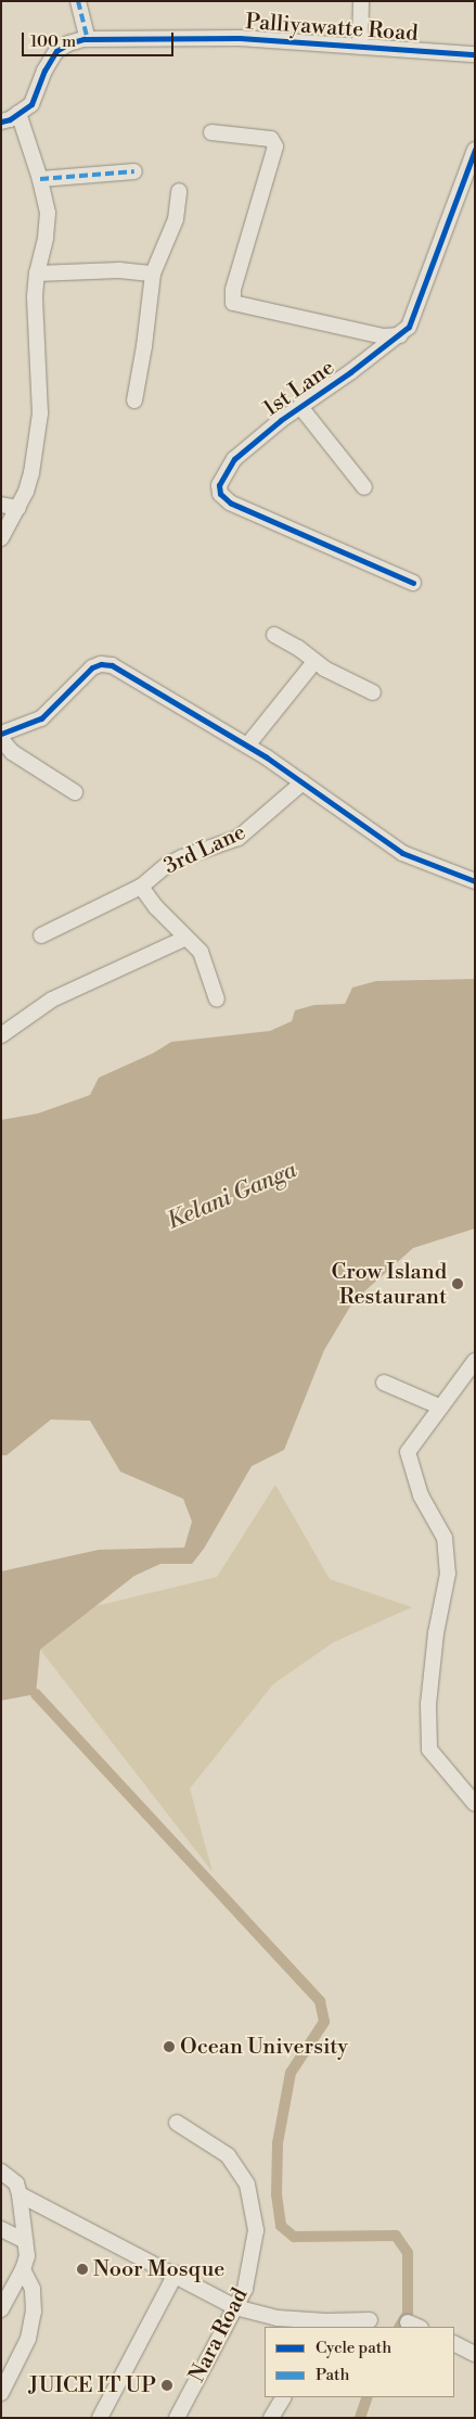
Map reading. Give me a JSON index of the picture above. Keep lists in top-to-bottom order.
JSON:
{
  "streets": {
    "street": [
      "Palliyawatte Road",
      "1st Lane",
      "3rd Lane",
      "Nara Road"
    ]
  },
  "water": ["Kelani Ganga"],
  "places": [
    "Crow Island Restaurant",
    "Ocean University",
    "Noor Mosque",
    "JUICE IT UP"
  ],
  "legend": ["Cycle path", "Path"],
  "scale_bar": "100 m"
}
